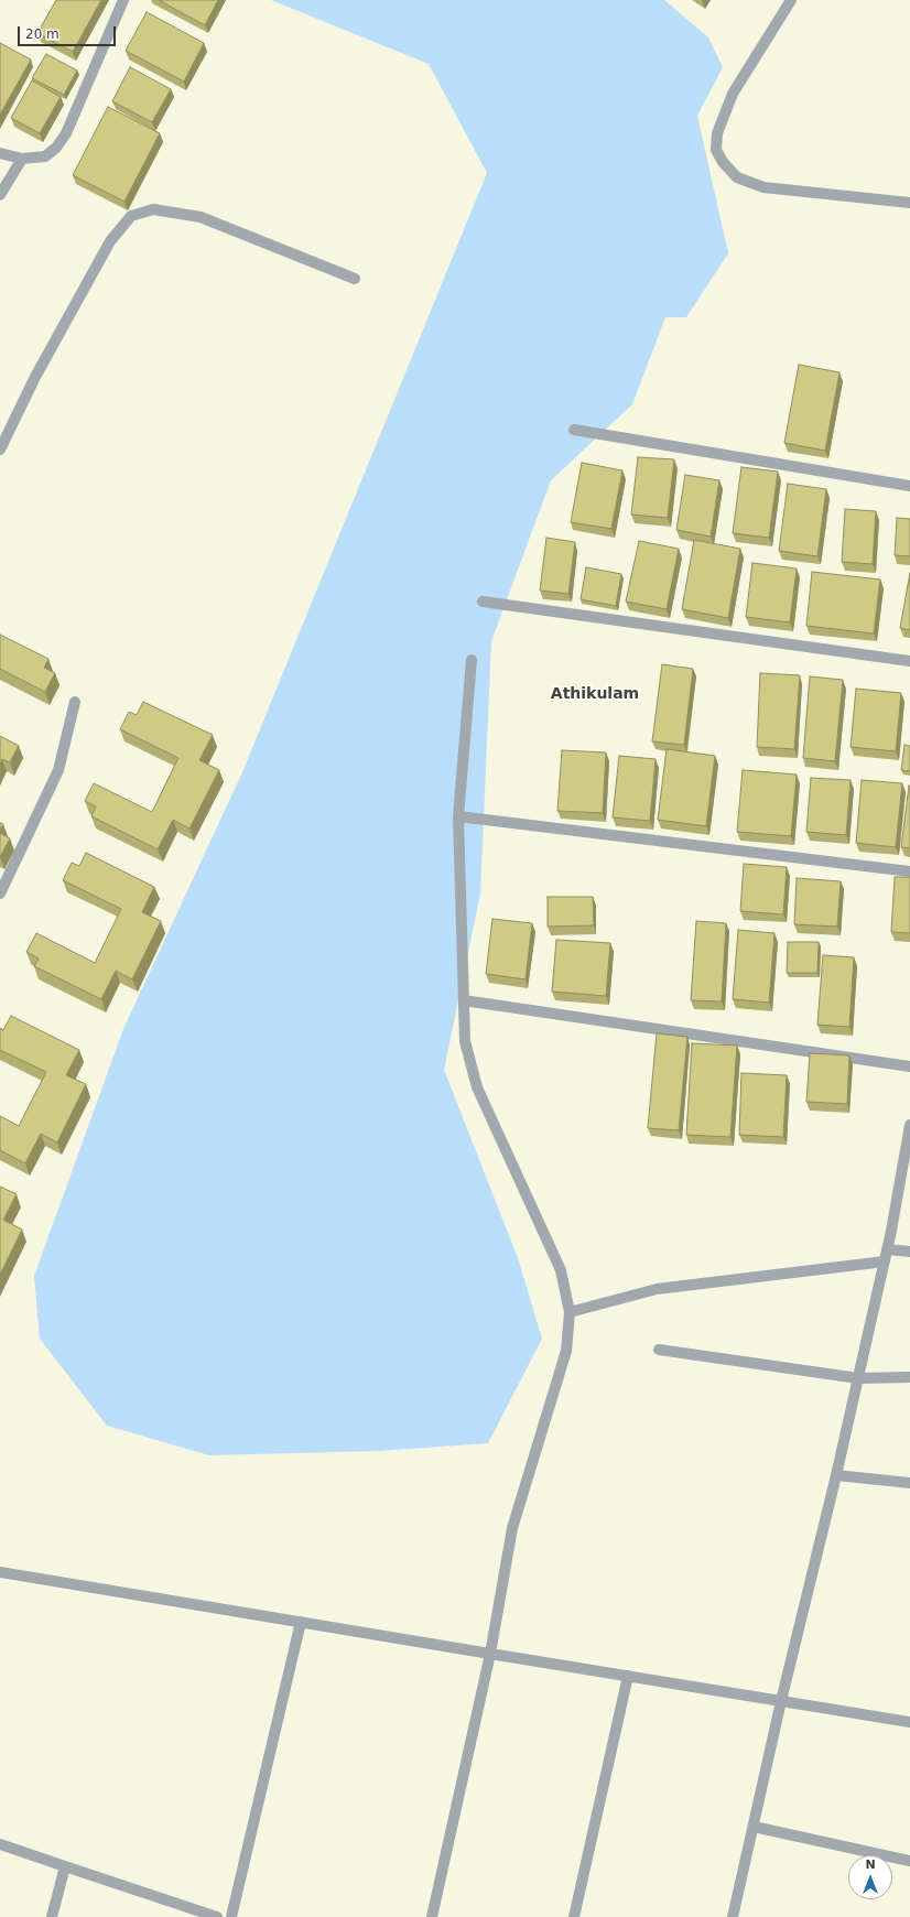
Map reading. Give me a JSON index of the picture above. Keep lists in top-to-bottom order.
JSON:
{
  "districts": ["Athikulam"],
  "scale_bar": "20 m",
  "north": "top"
}
